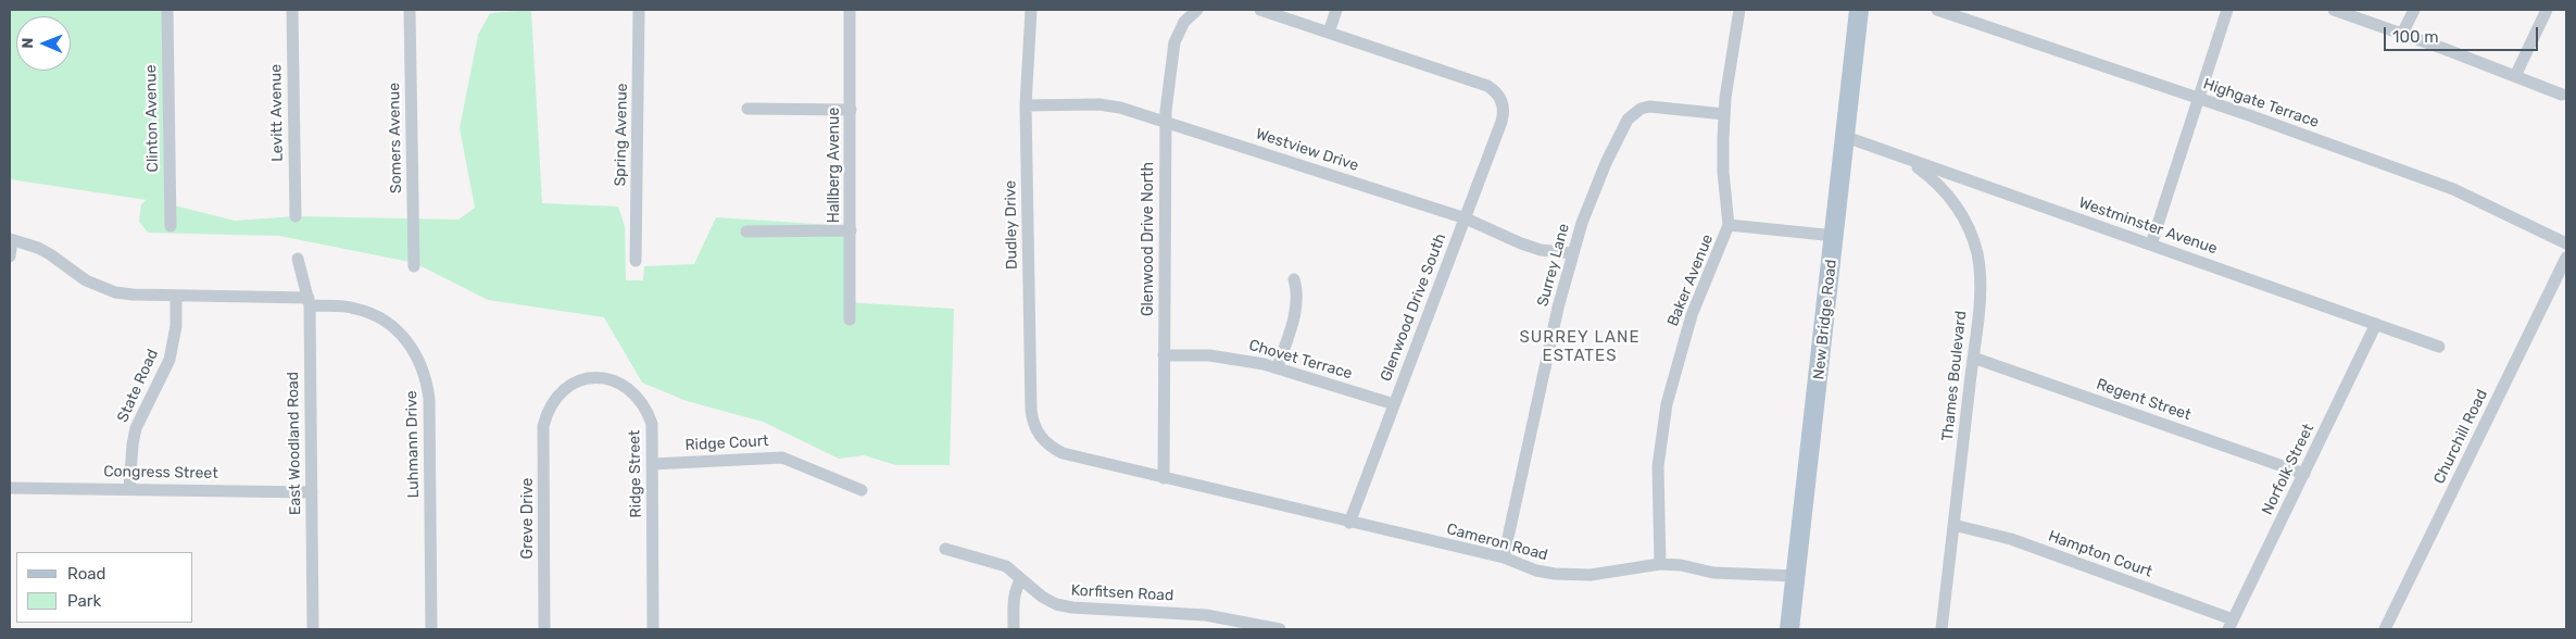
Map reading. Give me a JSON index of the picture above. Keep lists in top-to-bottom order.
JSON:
{
  "streets": {
    "main road": ["New Bridge Road"],
    "street": [
      "Highgate Terrace",
      "Levitt Avenue",
      "Clinton Avenue",
      "Spring Avenue",
      "Somers Avenue",
      "Westview Drive",
      "Hallberg Avenue",
      "Dudley Drive",
      "Westminster Avenue",
      "Glenwood Drive North",
      "Surrey Lane",
      "Baker Avenue",
      "Glenwood Drive South",
      "Chovet Terrace",
      "Thames Boulevard",
      "State Road",
      "Regent Street",
      "Churchill Road",
      "East Woodland Road",
      "Ridge Court",
      "Luhmann Drive",
      "Norfolk Street",
      "Congress Street",
      "Ridge Street",
      "Greve Drive",
      "Cameron Road",
      "Hampton Court",
      "Korfitsen Road"
    ]
  },
  "crossings": [
    ["Westview Drive", "Dudley Drive"],
    ["Westview Drive", "Glenwood Drive North"],
    ["Westview Drive", "Surrey Lane"],
    ["Westview Drive", "Glenwood Drive South"],
    ["Dudley Drive", "Cameron Road"],
    ["Westminster Avenue", "New Bridge Road"],
    ["Westminster Avenue", "Thames Boulevard"],
    ["Westminster Avenue", "Norfolk Street"],
    ["Glenwood Drive North", "Chovet Terrace"],
    ["Glenwood Drive North", "Cameron Road"],
    ["Surrey Lane", "Baker Avenue"],
    ["Surrey Lane", "Cameron Road"],
    ["Baker Avenue", "Cameron Road"],
    ["Glenwood Drive South", "Chovet Terrace"],
    ["Glenwood Drive South", "Cameron Road"],
    ["New Bridge Road", "Cameron Road"],
    ["Thames Boulevard", "Regent Street"],
    ["Thames Boulevard", "Hampton Court"],
    ["State Road", "Luhmann Drive"],
    ["State Road", "Congress Street"],
    ["Regent Street", "Norfolk Street"],
    ["East Woodland Road", "Luhmann Drive"],
    ["East Woodland Road", "Congress Street"],
    ["Ridge Court", "Ridge Street"],
    ["Norfolk Street", "Hampton Court"],
    ["Ridge Street", "Greve Drive"]
  ],
  "districts": ["SURREY LANE ESTATES"],
  "legend": ["Road", "Park"],
  "scale_bar": "100 m",
  "north": "left"
}
